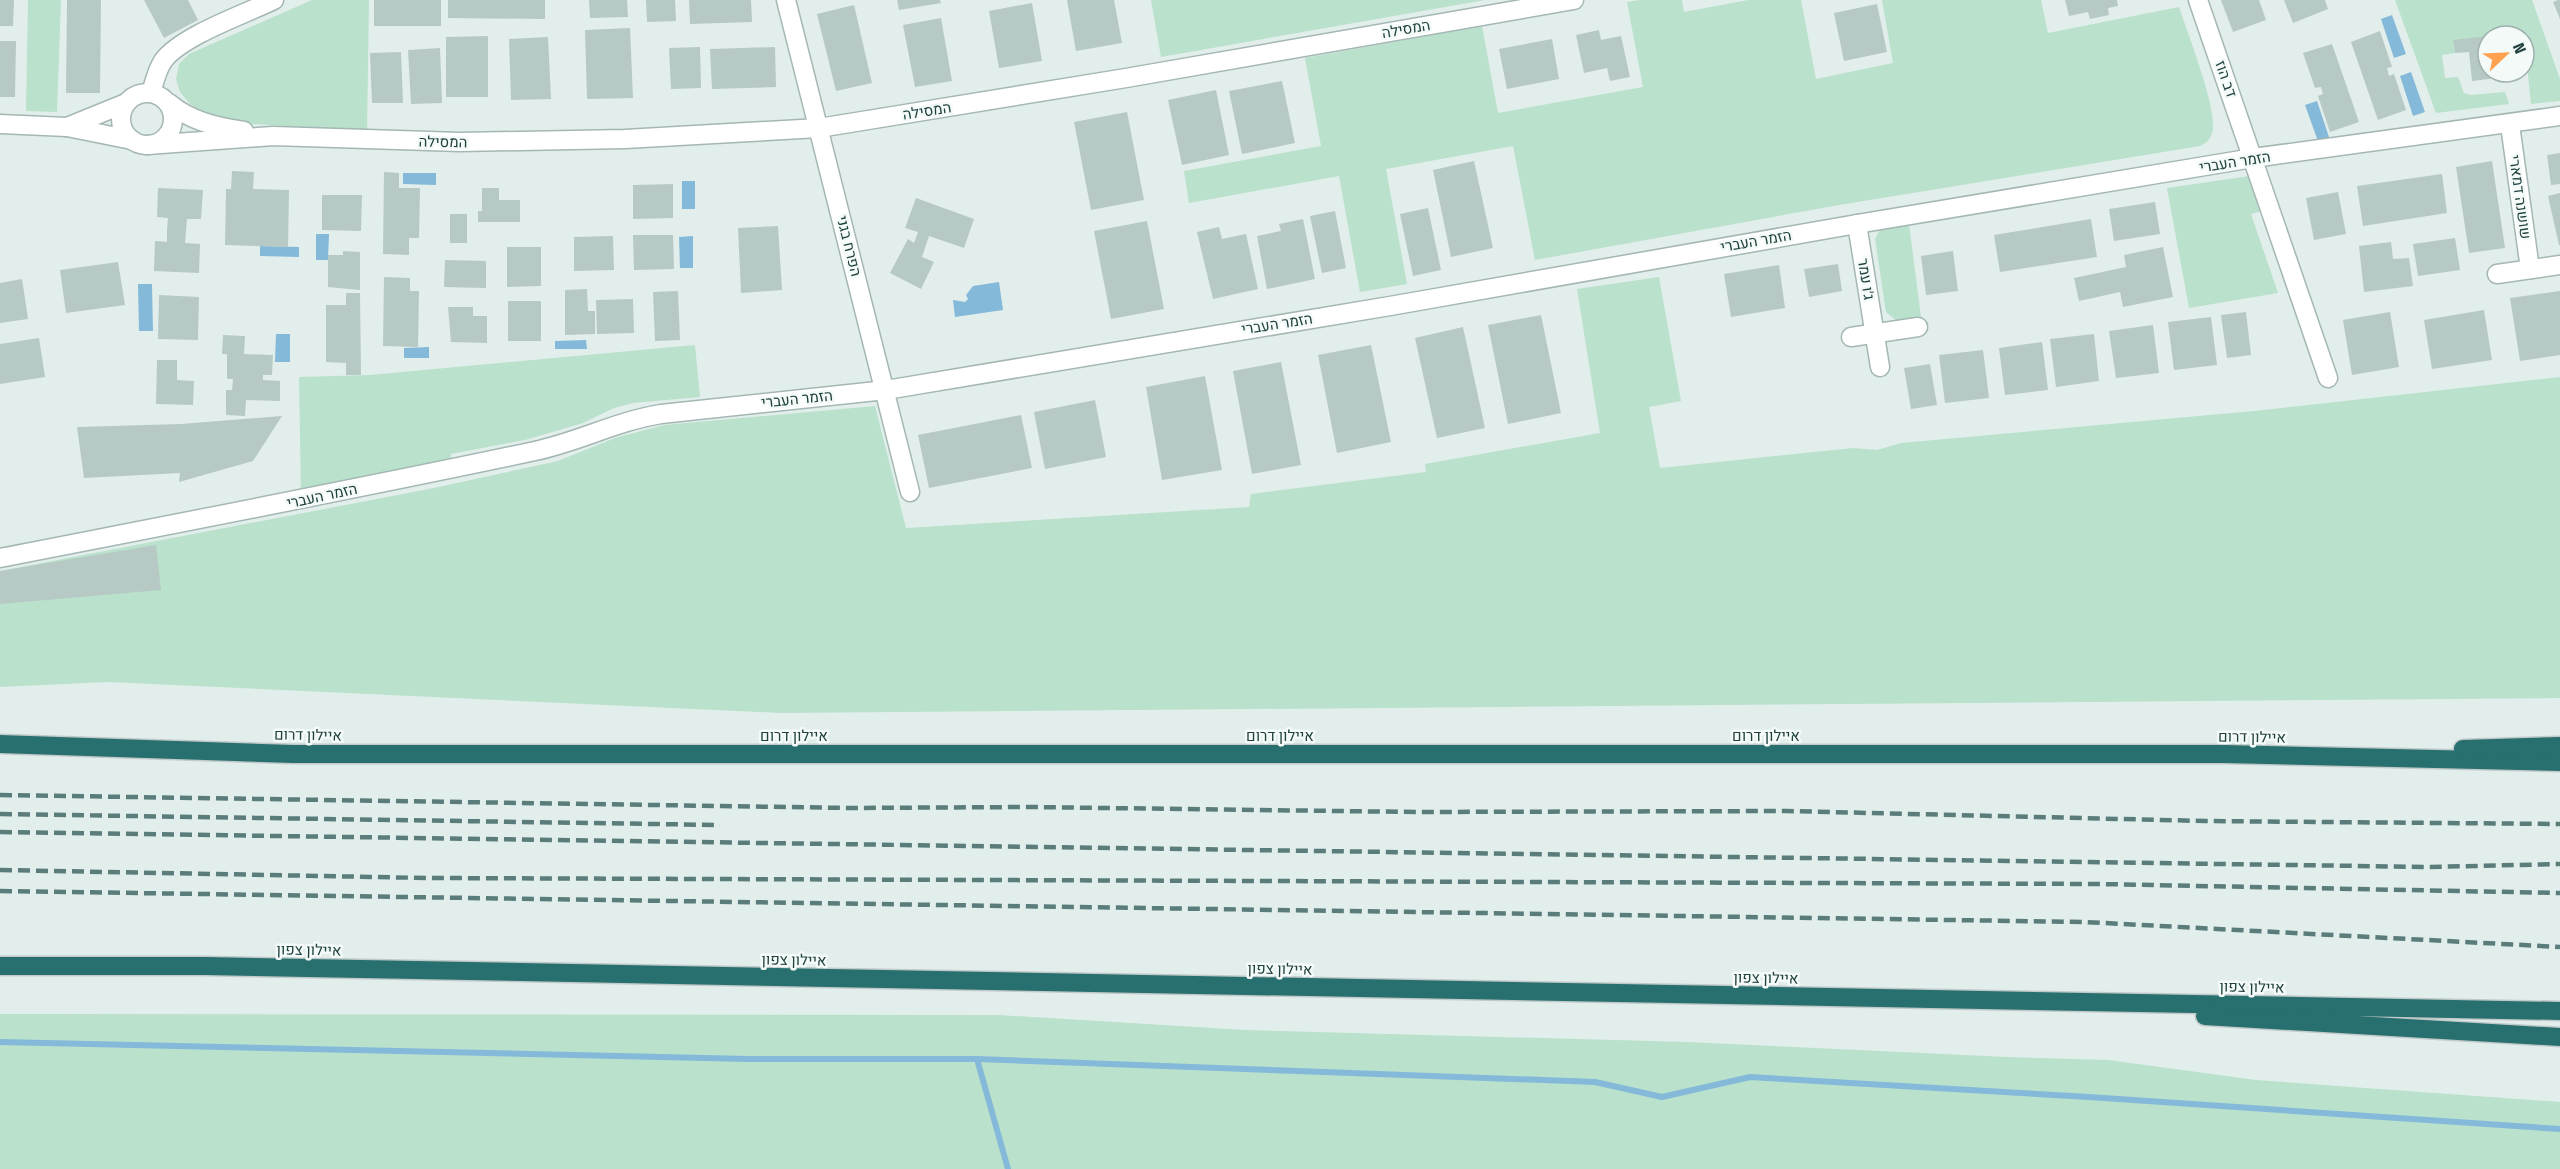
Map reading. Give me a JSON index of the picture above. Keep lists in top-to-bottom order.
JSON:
{
  "streets": {
    "highway": ["איילון דרום", "איילון צפון"],
    "street": [
      "המסילה",
      "דב הוז",
      "הזמר העברי",
      "שושנה דמארי",
      "הפרח בגני",
      "ג׳ו עמר"
    ]
  },
  "crossings": [
    ["המסילה", "הפרח בגני"],
    ["דב הוז", "הזמר העברי"],
    ["הזמר העברי", "שושנה דמארי"],
    ["הזמר העברי", "הפרח בגני"],
    ["הזמר העברי", "ג׳ו עמר"]
  ],
  "north": "top right"
}
